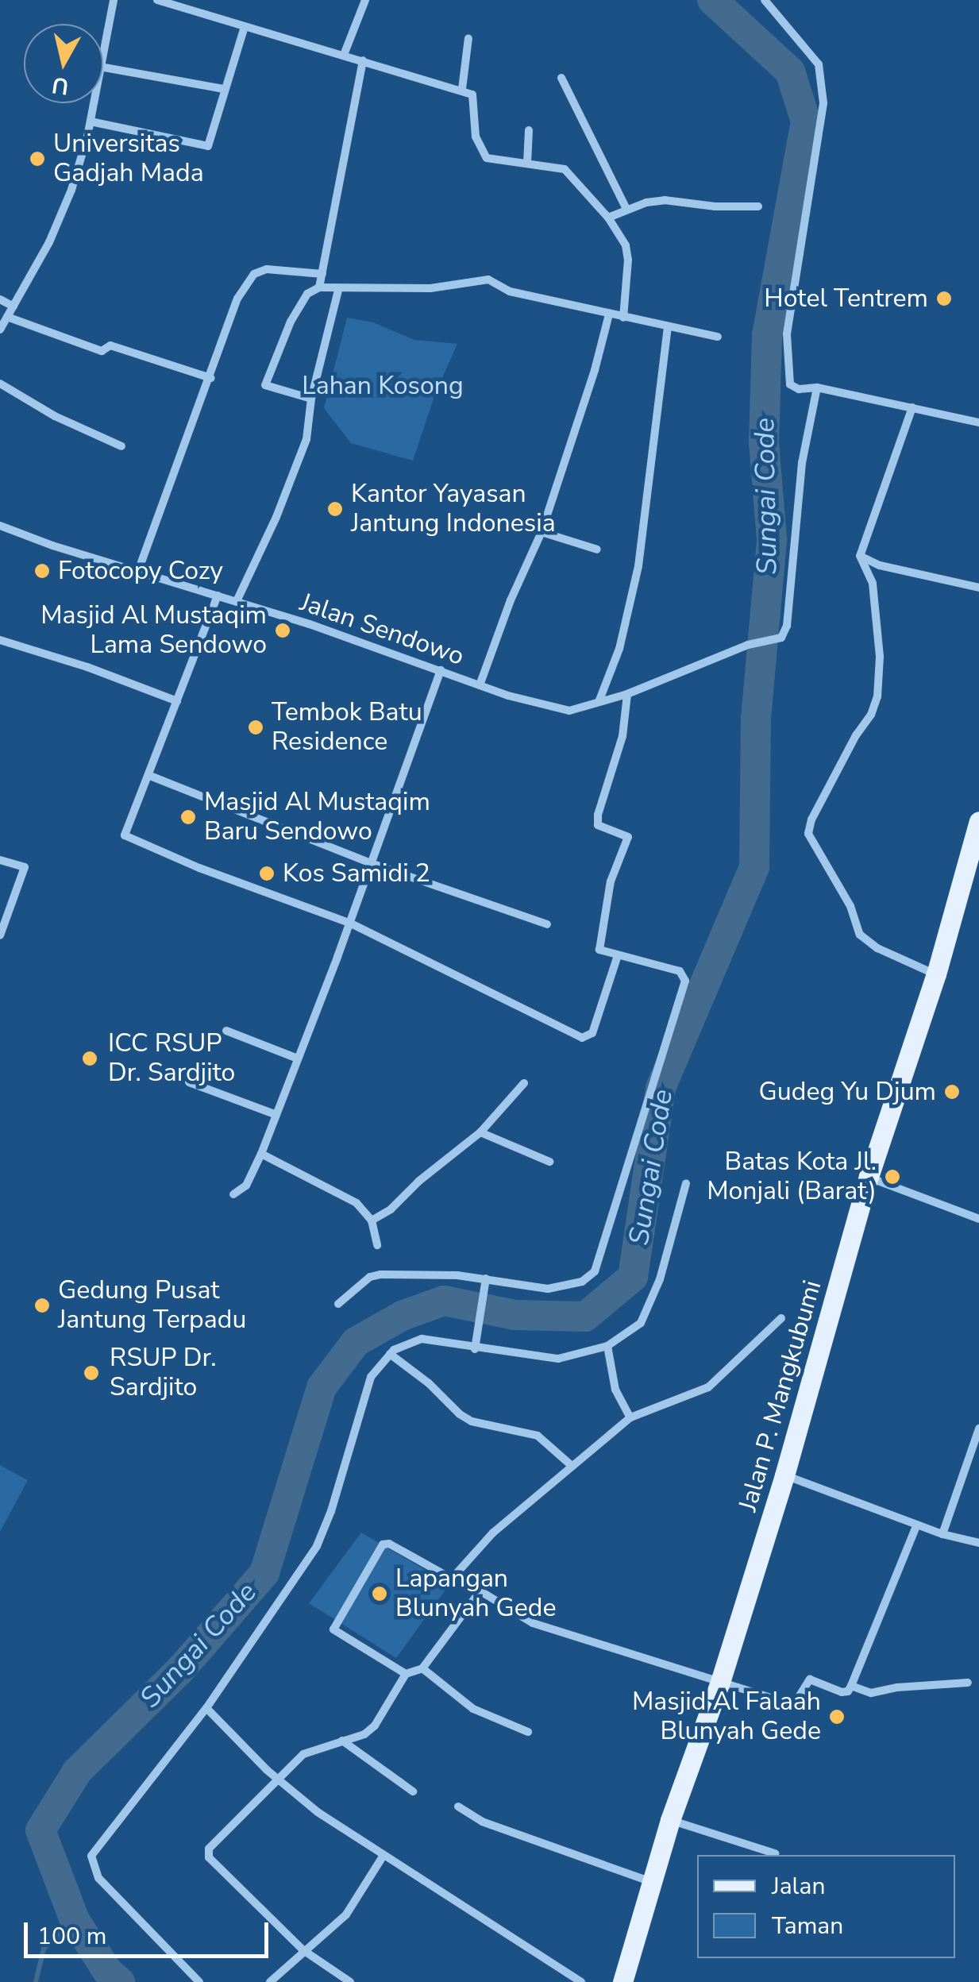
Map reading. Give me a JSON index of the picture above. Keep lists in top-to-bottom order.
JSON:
{
  "streets": {
    "main road": ["Jalan P. Mangkubumi"],
    "street": ["Jalan Sendowo"]
  },
  "water": ["Sungai Code"],
  "parks": ["Lahan Kosong"],
  "places": [
    "Universitas Gadjah Mada",
    "Hotel Tentrem",
    "Kantor Yayasan Jantung Indonesia",
    "Fotocopy Cozy",
    "Masjid Al Mustaqim Lama Sendowo",
    "Tembok Batu Residence",
    "Masjid Al Mustaqim Baru Sendowo",
    "Kos Samidi 2",
    "ICC RSUP Dr. Sardjito",
    "Gudeg Yu Djum",
    "Batas Kota Jl. Monjali (Barat)",
    "Gedung Pusat Jantung Terpadu",
    "RSUP Dr. Sardjito",
    "Lapangan Blunyah Gede",
    "Masjid Al Falaah Blunyah Gede"
  ],
  "legend": ["Jalan", "Taman"],
  "scale_bar": "100 m",
  "north": "bottom"
}
